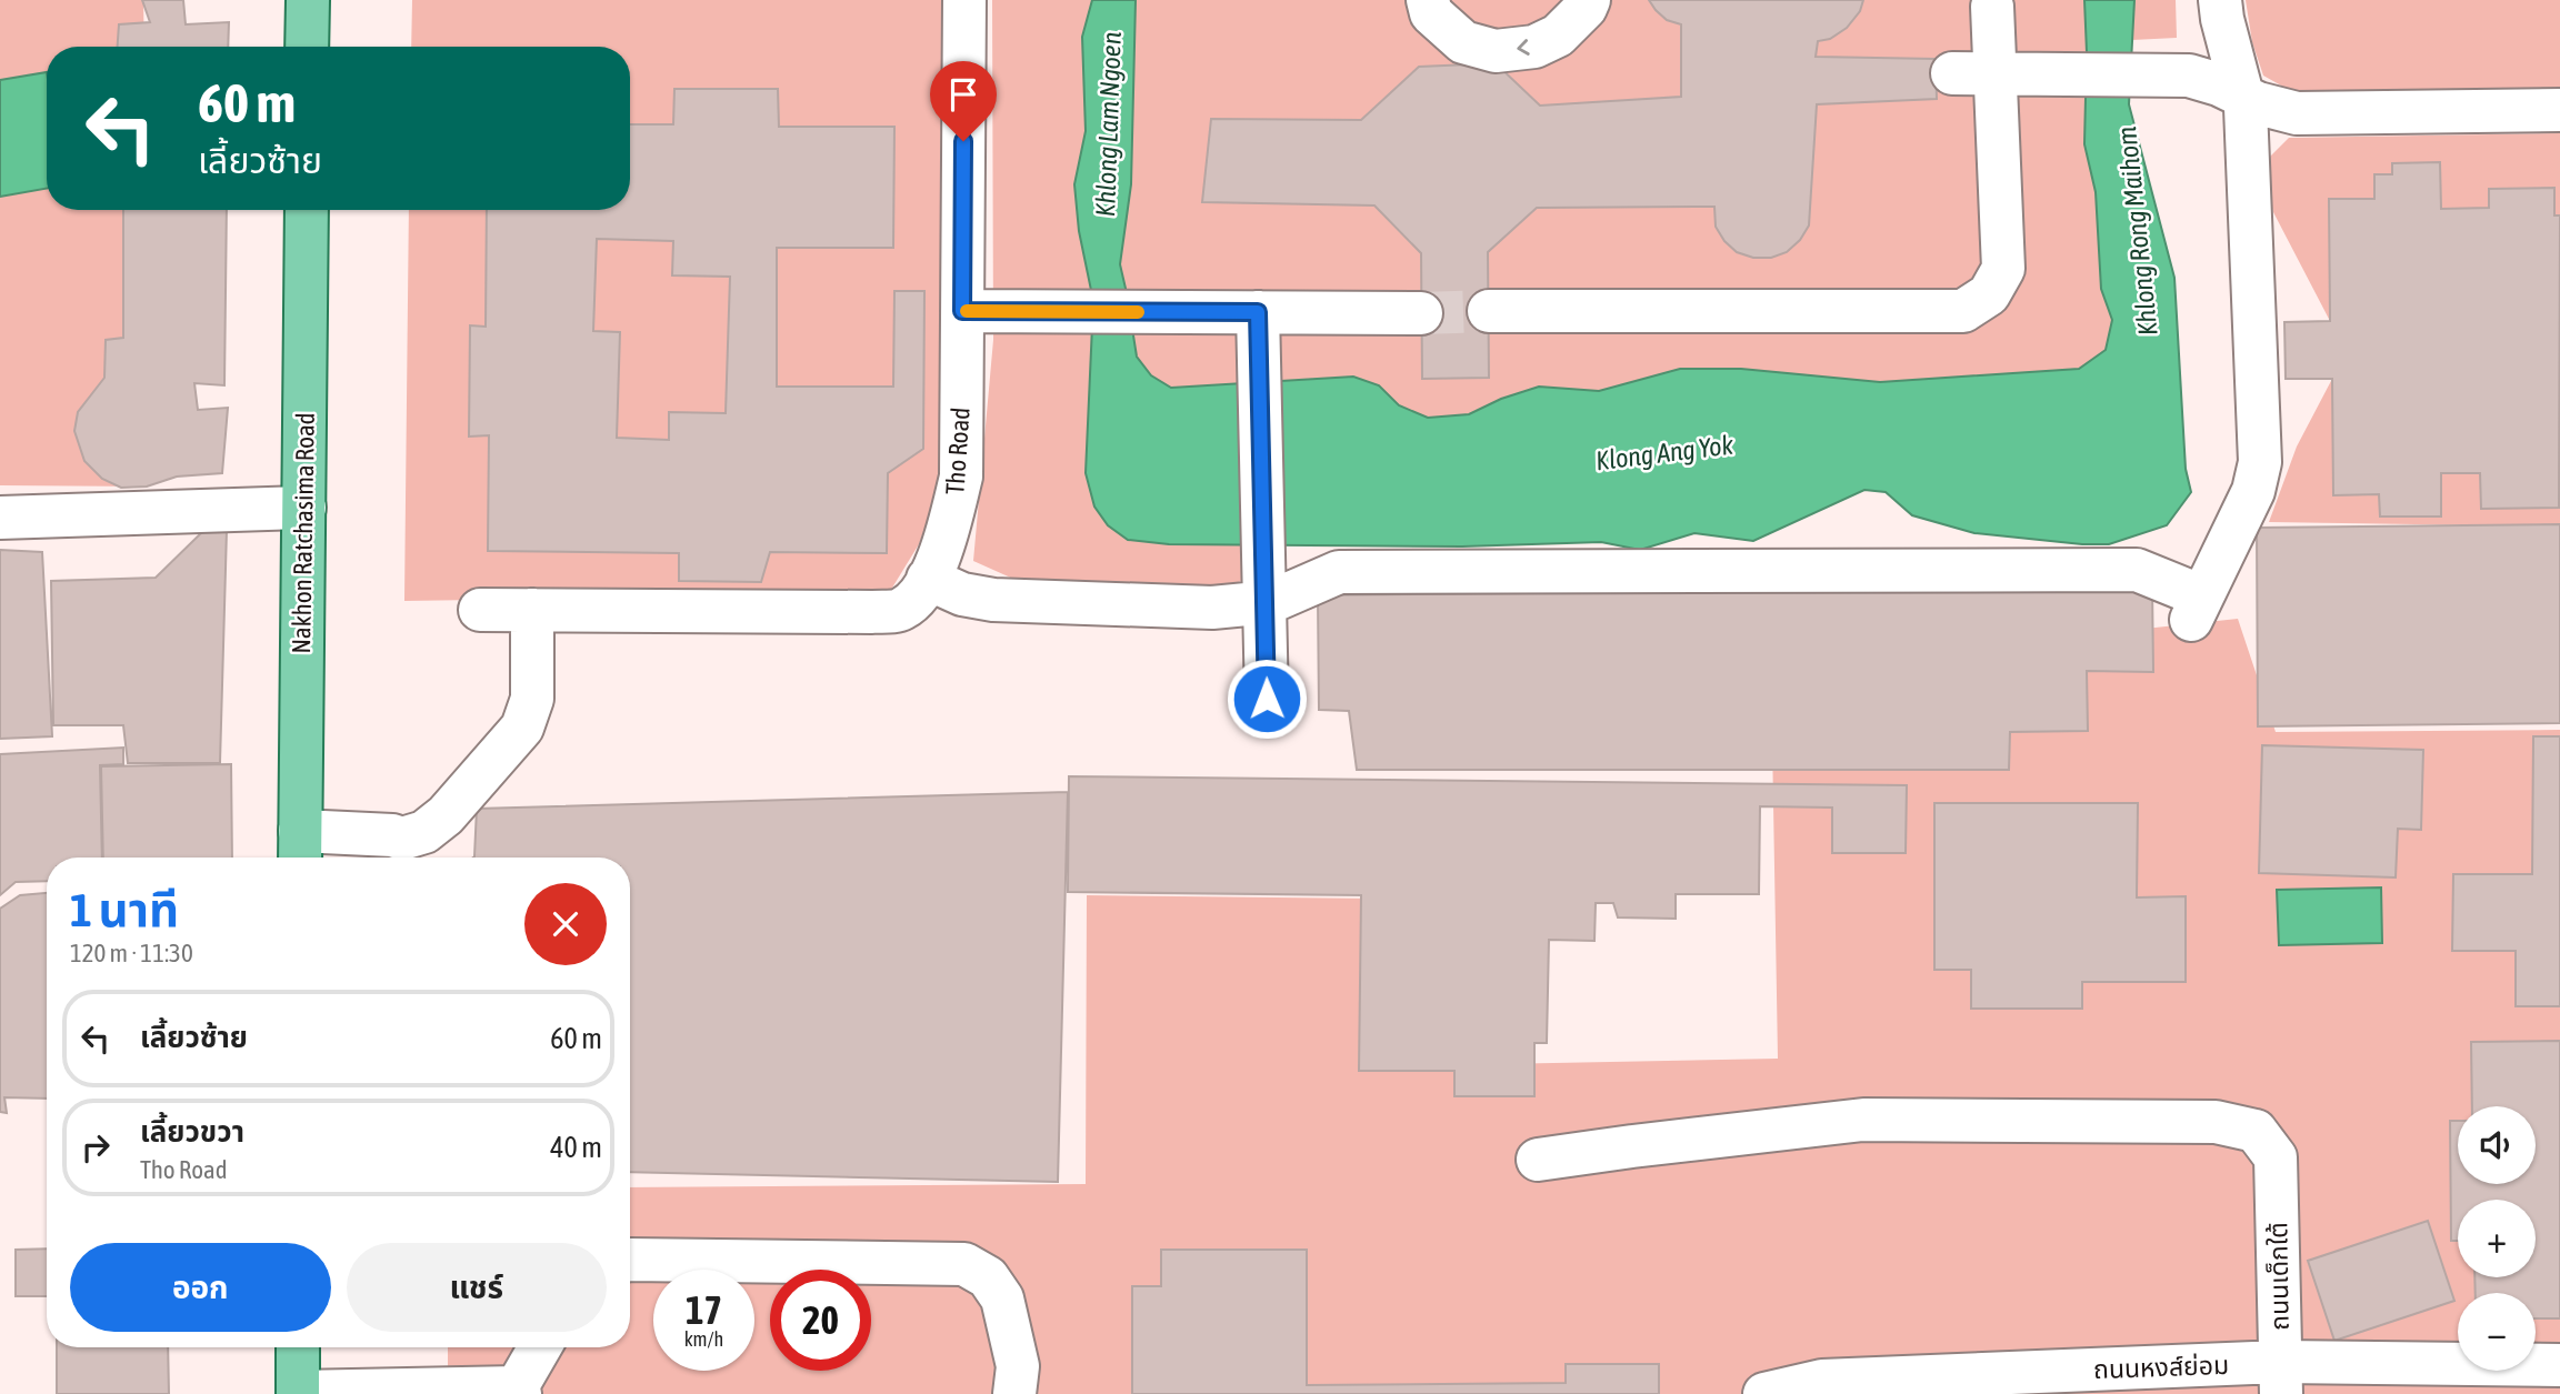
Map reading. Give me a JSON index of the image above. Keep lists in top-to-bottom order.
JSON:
{
  "streets": {
    "main road": ["Nakhon Ratchasima Road"],
    "lane": ["Tho Road", "ถนนเด็กใต้", "ถนนหงส์ย่อม"]
  },
  "crossings": [
    ["ถนนเด็กใต้", "ถนนหงส์ย่อม"]
  ],
  "water": ["Khlong Lam Ngoen", "Khlong Rong Maihom", "Klong Ang Yok"],
  "page": {
    "turn": ["60 m", "เลี้ยวซ้าย"],
    "heading": ["1 นาที", "120 m · 11:30"],
    "list": [
      {
        "name": "เลี้ยวซ้าย",
        "value": "60 m"
      },
      {
        "name": "เลี้ยวขวา",
        "note": "Tho Road",
        "value": "40 m"
      }
    ],
    "map_buttons": ["+", "−"],
    "buttons": ["ออก", "แชร์"],
    "speed": "17 km/h",
    "limit": "20"
  }
}
